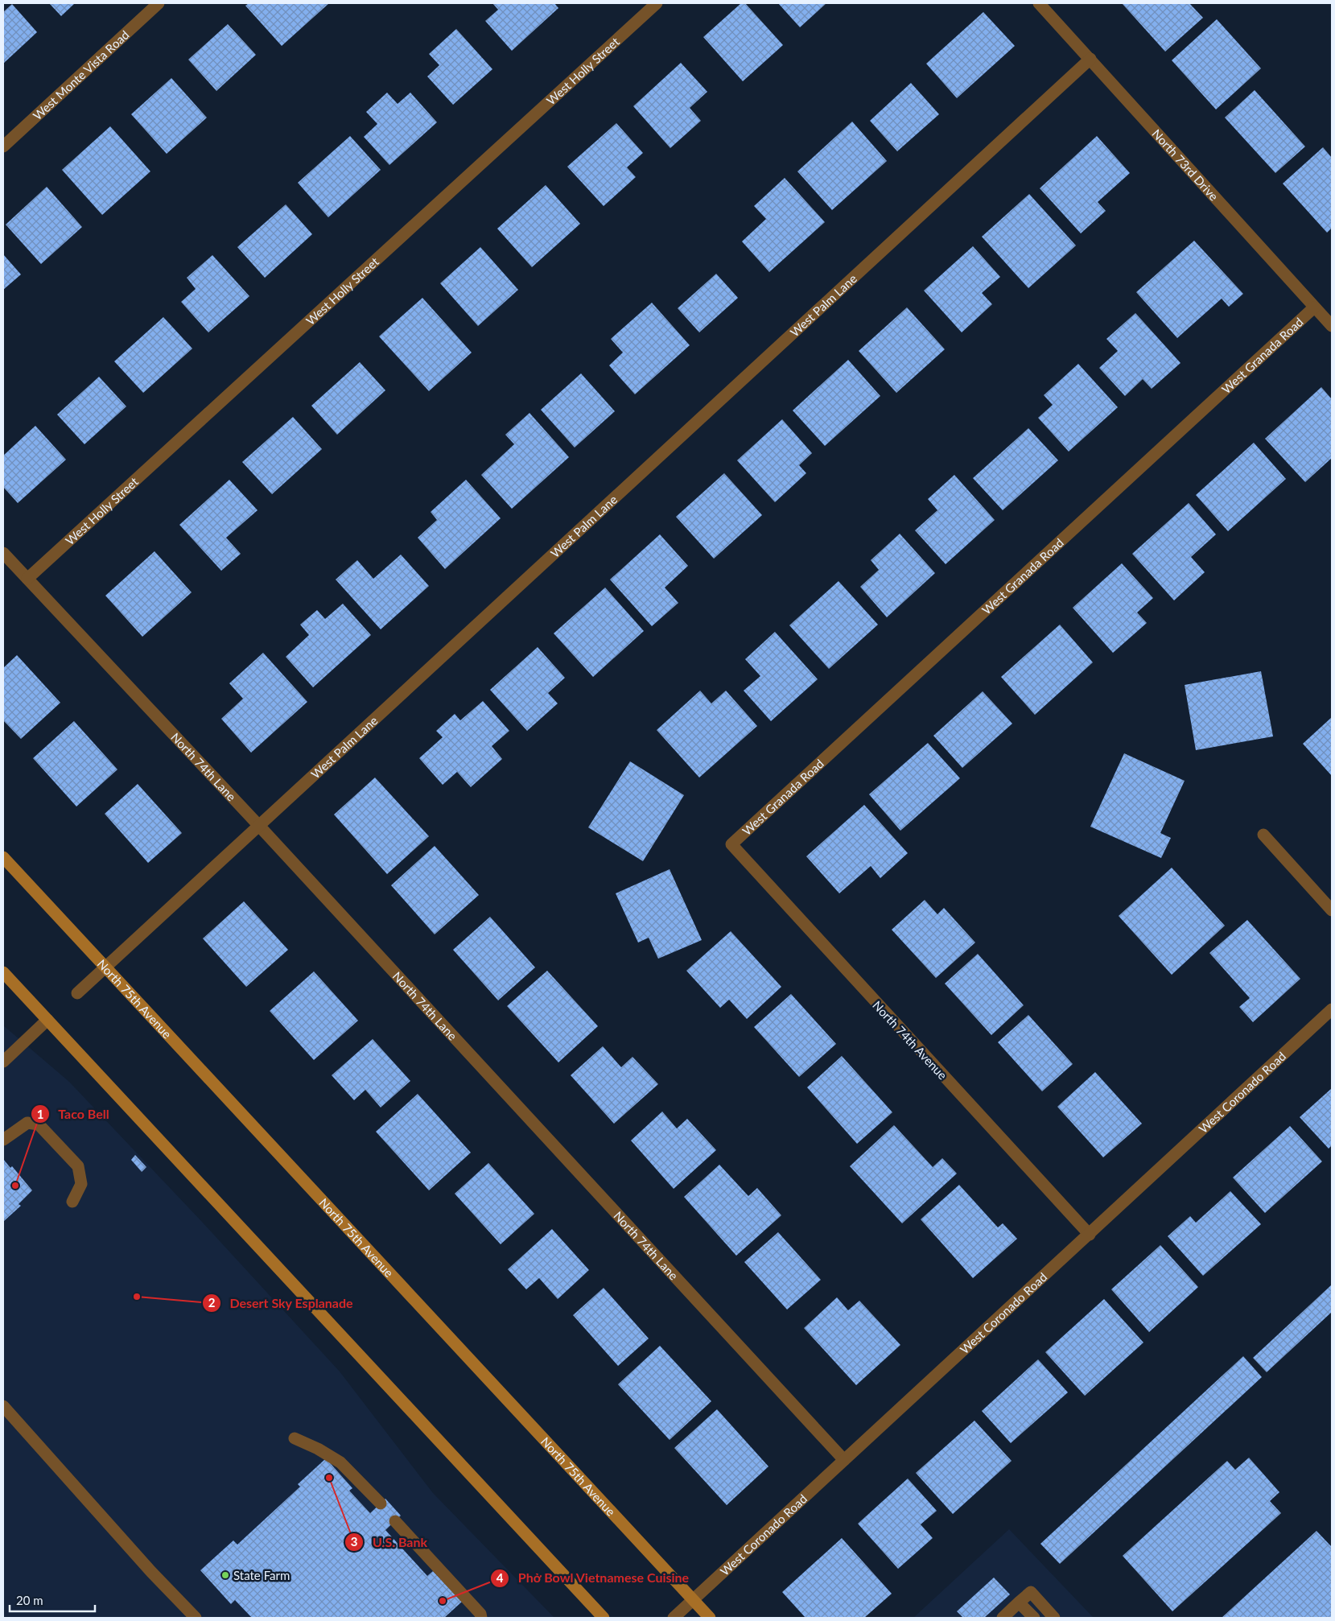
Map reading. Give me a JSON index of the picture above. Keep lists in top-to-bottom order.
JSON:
{
  "streets": {
    "main road": ["North 75th Avenue"],
    "street": [
      "West Holly Street",
      "West Monte Vista Road",
      "North 73rd Drive",
      "West Palm Lane",
      "West Granada Road",
      "North 74th Lane",
      "North 74th Avenue",
      "West Coronado Road"
    ]
  },
  "crossings": [
    ["West Holly Street", "North 74th Lane"],
    ["North 73rd Drive", "West Palm Lane"],
    ["North 73rd Drive", "West Granada Road"],
    ["West Palm Lane", "North 74th Lane"],
    ["West Palm Lane", "North 75th Avenue"],
    ["West Granada Road", "North 74th Avenue"],
    ["North 74th Lane", "West Coronado Road"],
    ["North 75th Avenue", "West Coronado Road"],
    ["North 74th Avenue", "West Coronado Road"]
  ],
  "places": [
    "Taco Bell",
    "Desert Sky Esplanade",
    "U.S. Bank",
    "State Farm",
    "Phở Bowl Vietnamese Cuisine"
  ],
  "scale_bar": "20 m"
}
